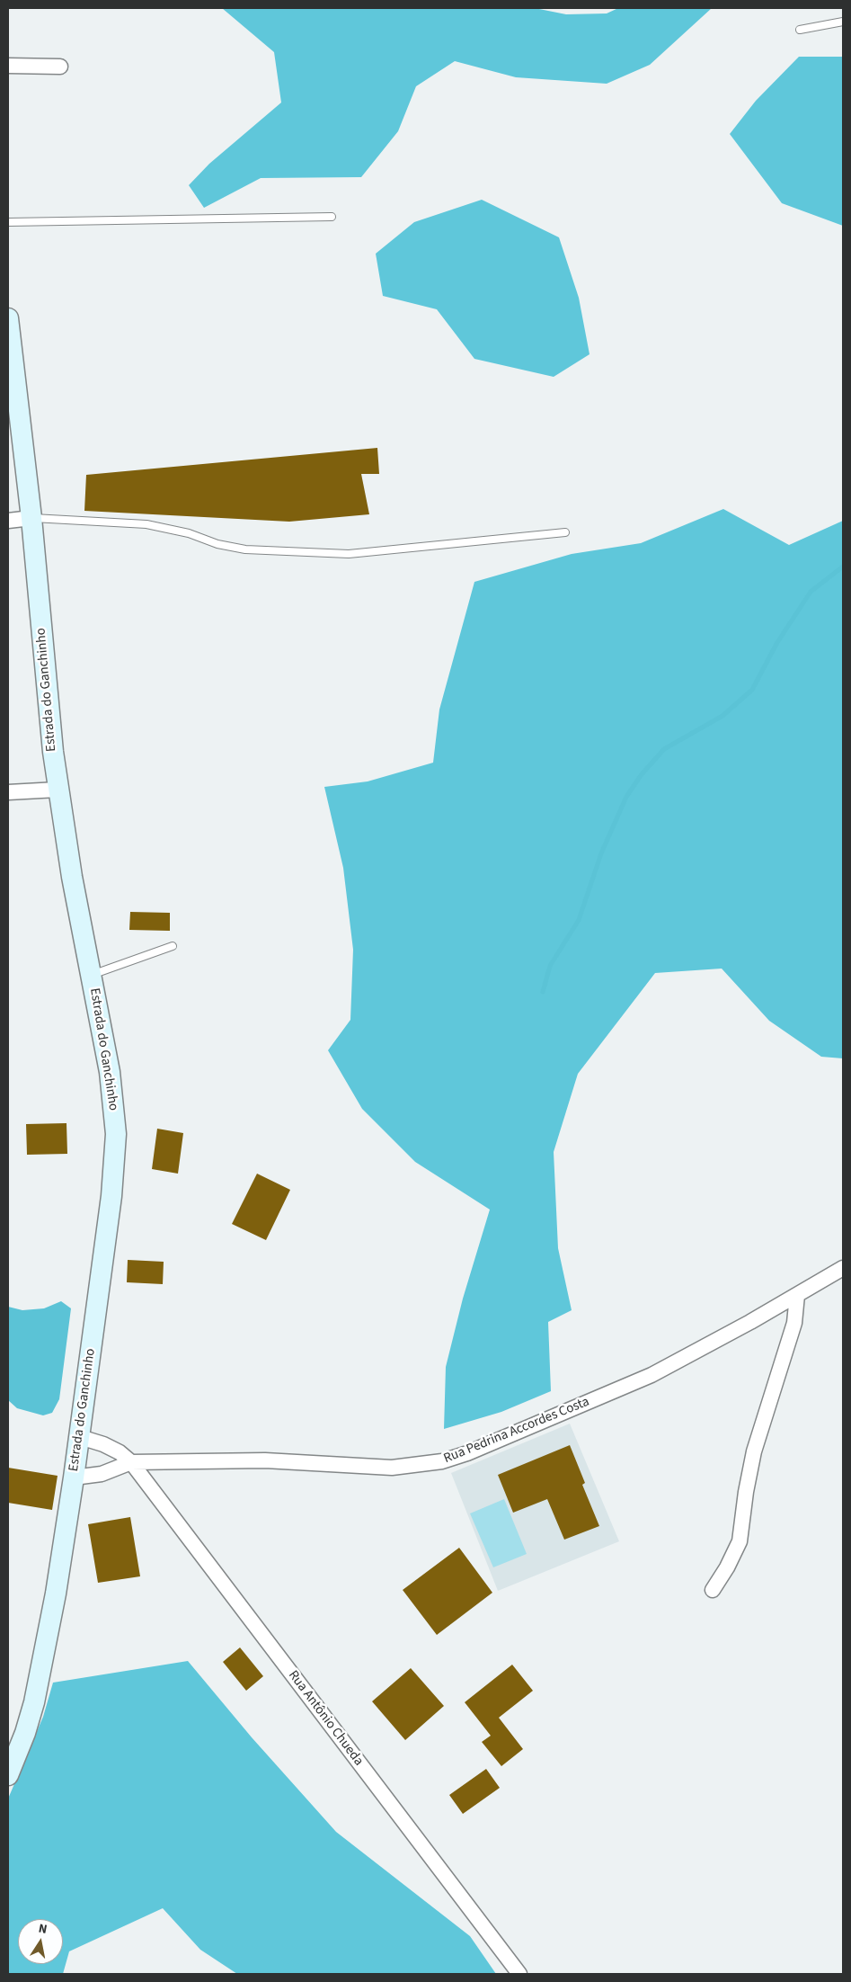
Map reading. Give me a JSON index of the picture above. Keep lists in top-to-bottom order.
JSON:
{
  "streets": {
    "street": ["Estrada do Ganchinho", "Rua Pedrina Accordes Costa", "Rua Antônio Chueda"]
  },
  "crossings": [
    ["Estrada do Ganchinho", "Rua Pedrina Accordes Costa"],
    ["Rua Pedrina Accordes Costa", "Rua Antônio Chueda"]
  ],
  "north": "top"
}
